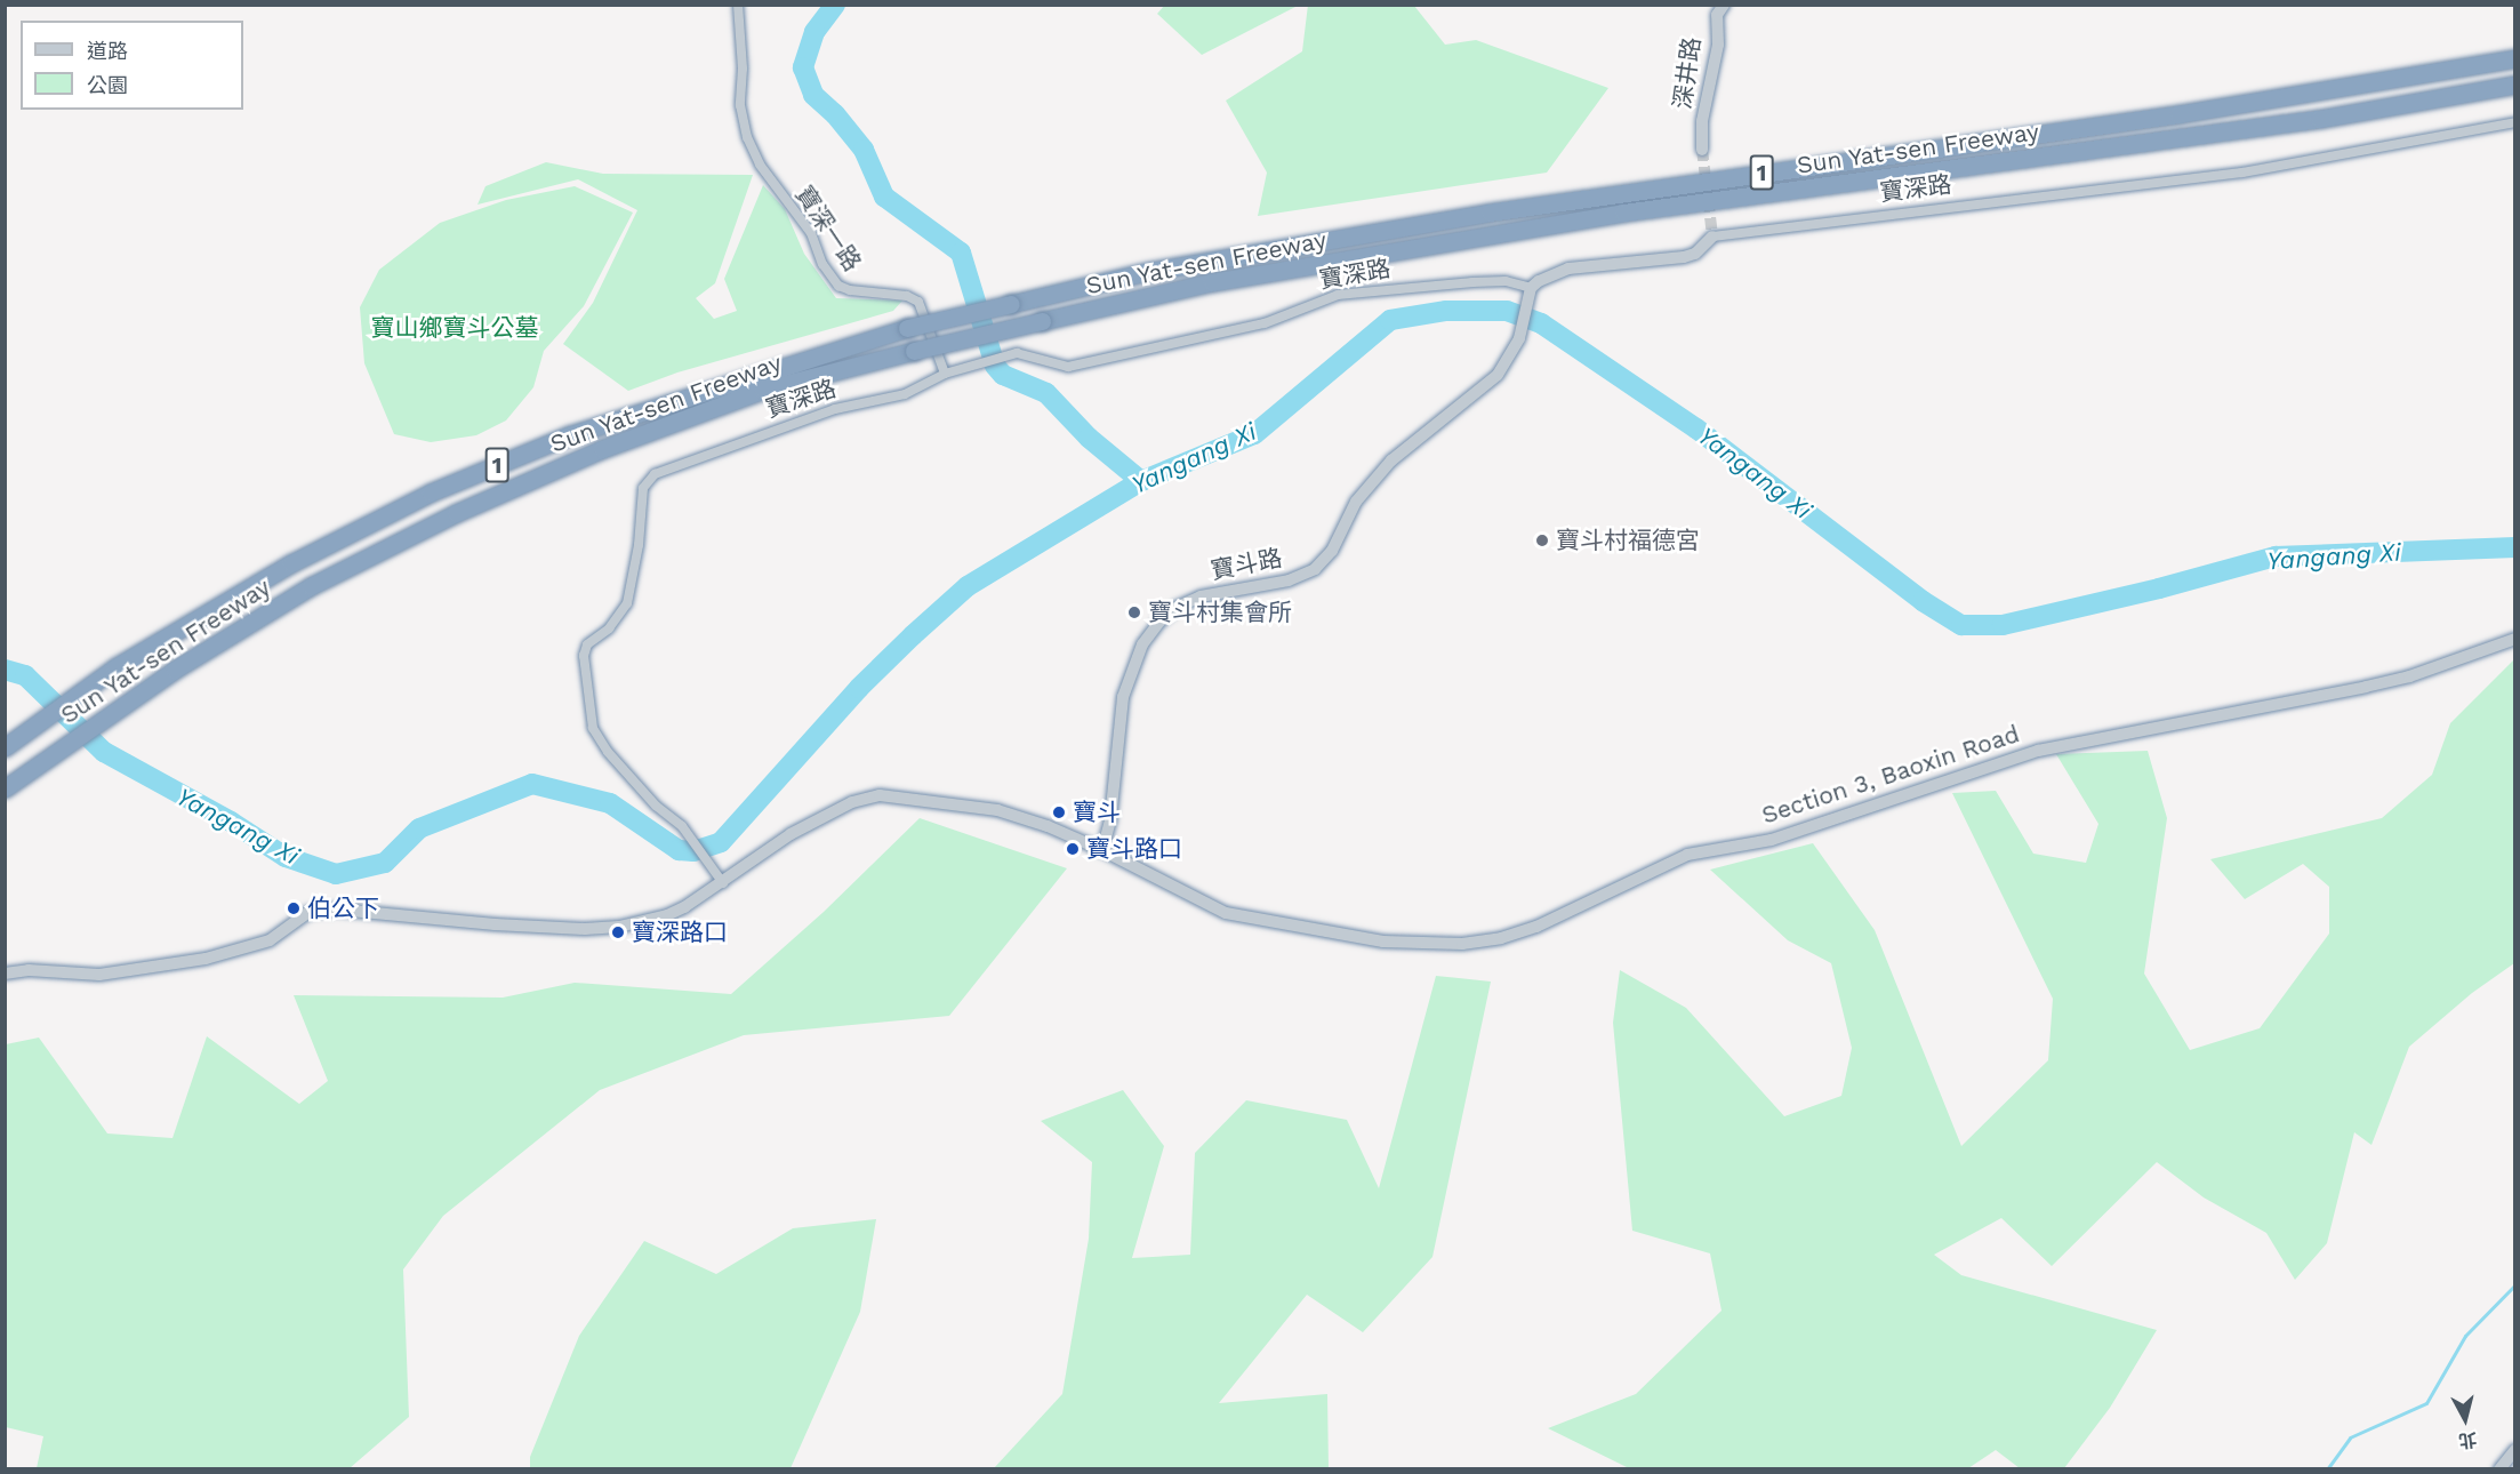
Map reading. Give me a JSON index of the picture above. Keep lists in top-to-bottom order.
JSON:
{
  "streets": {
    "highway": ["Sun Yat-sen Freeway", "1"],
    "street": [
      "深井路",
      "寶深路",
      "寶深一路",
      "寶斗路",
      "Section 3, Baoxin Road"
    ]
  },
  "crossings": [
    ["寶深路", "寶深一路"],
    ["寶深路", "寶斗路"],
    ["寶深路", "Section 3, Baoxin Road"],
    ["寶斗路", "Section 3, Baoxin Road"]
  ],
  "water": ["Yangang Xi"],
  "parks": ["寶山鄉寶斗公墓"],
  "places": [
    "寶斗村福德宮",
    "寶斗村集會所",
    "寶斗",
    "寶斗路口",
    "伯公下",
    "寶深路口"
  ],
  "legend": ["道路", "公園"],
  "north": "bottom"
}
